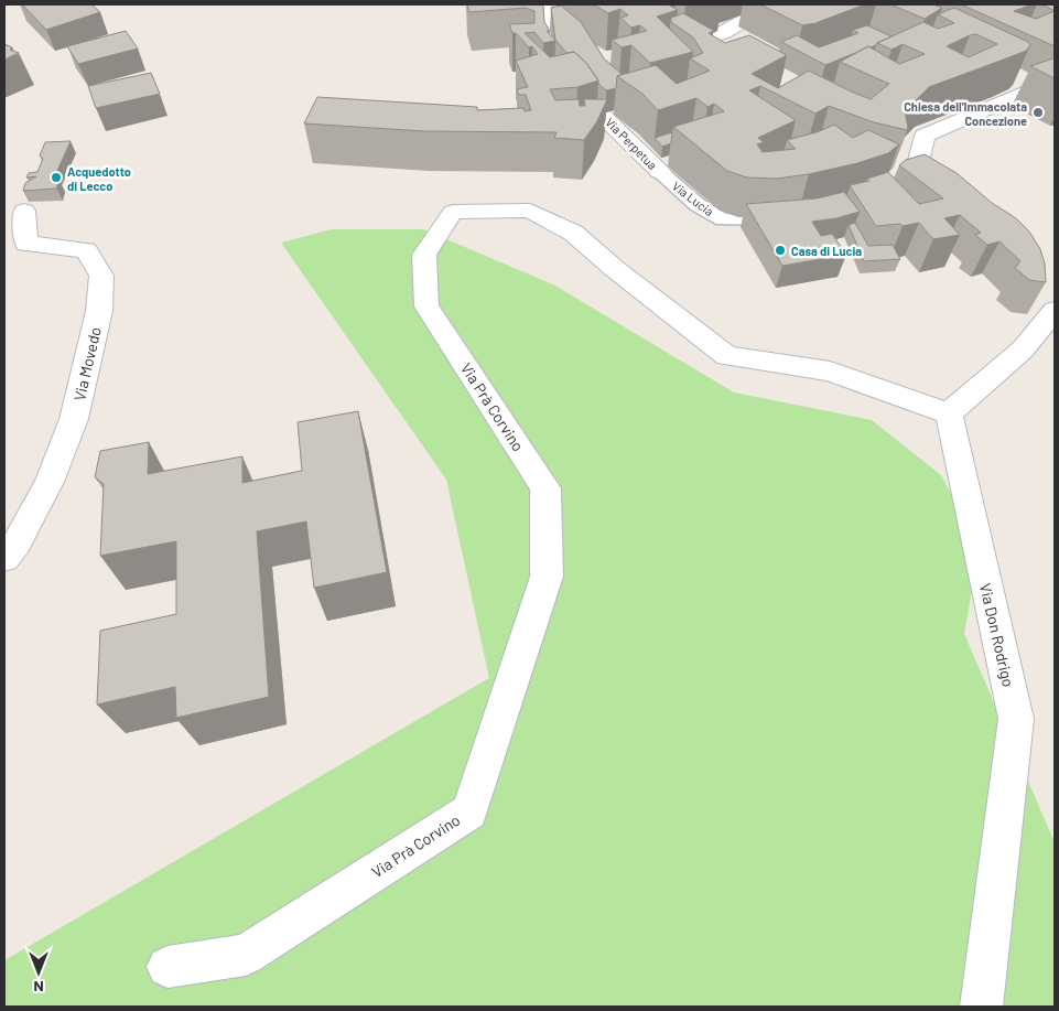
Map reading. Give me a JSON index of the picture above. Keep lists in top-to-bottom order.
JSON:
{
  "streets": {
    "street": [
      "Via Perpetua",
      "Via Movedo",
      "Via Prà Corvino",
      "Via Don Rodrigo"
    ],
    "lane": ["Via Lucia"]
  },
  "crossings": [
    ["Via Perpetua", "Via Lucia"],
    ["Via Prà Corvino", "Via Don Rodrigo"]
  ],
  "places": ["Chiesa dell'Immacolata Concezione", "Acquedotto di Lecco", "Casa di Lucia"],
  "north": "bottom"
}
